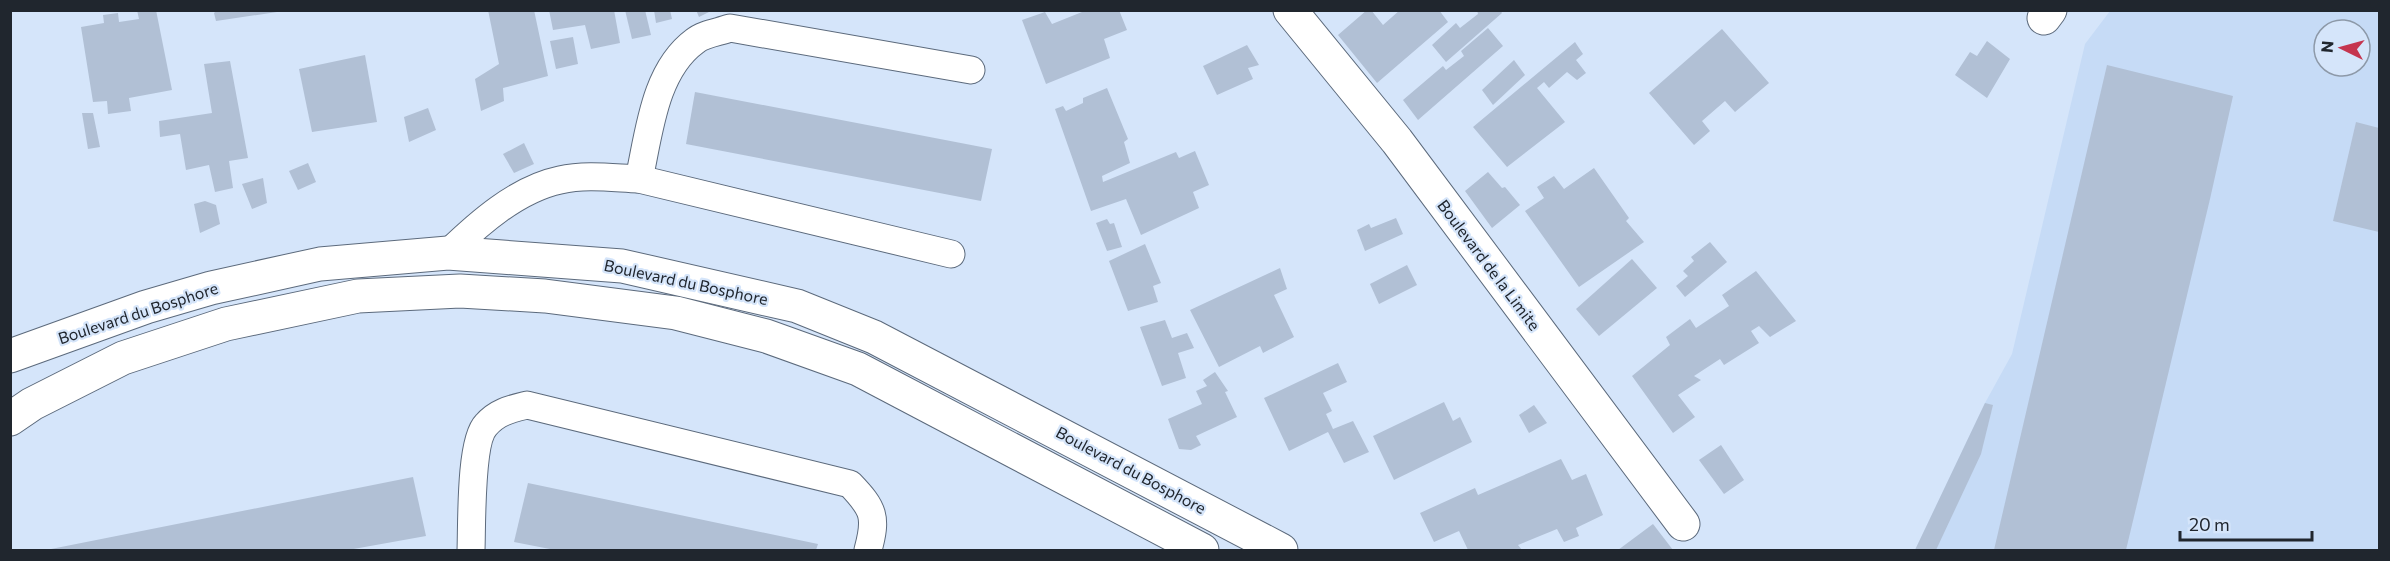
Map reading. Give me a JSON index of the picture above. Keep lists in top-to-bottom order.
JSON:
{
  "streets": {
    "street": ["Boulevard de la Limite", "Boulevard du Bosphore"]
  },
  "scale_bar": "20 m",
  "north": "left"
}
